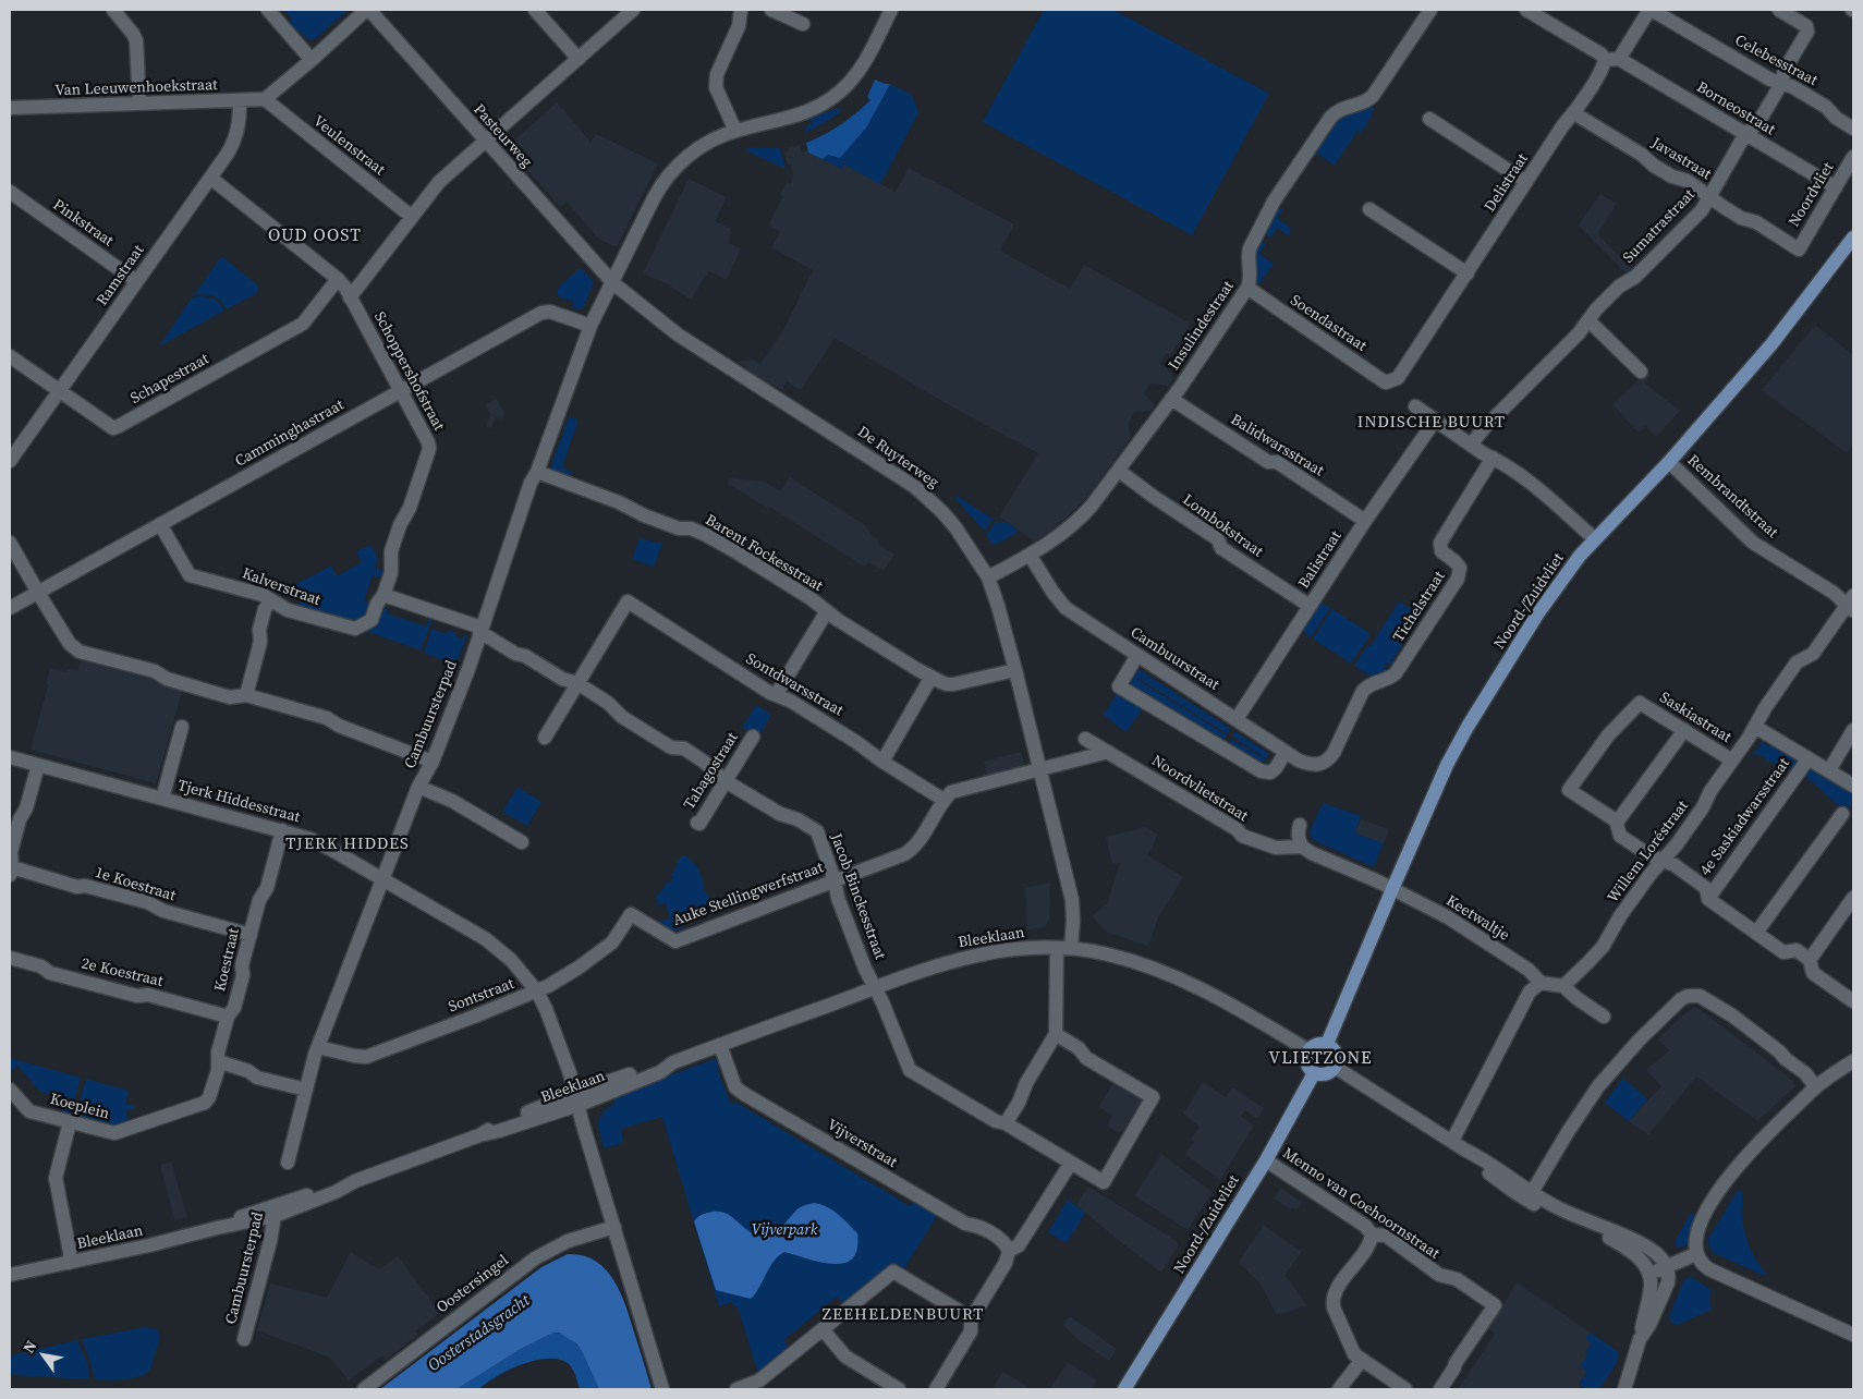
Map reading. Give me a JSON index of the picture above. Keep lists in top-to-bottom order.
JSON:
{
  "streets": {
    "main road": ["Noord-/Zuidvliet"],
    "street": [
      "Celebesstraat",
      "Van Leeuwenhoekstraat",
      "Borneostraat",
      "Pasteurweg",
      "Veulenstraat",
      "Javastraat",
      "Delistraat",
      "Noordvliet",
      "Pinkstraat",
      "Sumatrastraat",
      "Ramstraat",
      "Soendastraat",
      "Insulindestraat",
      "Schoppershofstraat",
      "Schapestraat",
      "Camminghastraat",
      "Balidwarsstraat",
      "De Ruyterweg",
      "Rembrandtstraat",
      "Lombokstraat",
      "Barent Fockesstraat",
      "Balistraat",
      "Kalverstraat",
      "Tichelstraat",
      "Cambuurstraat",
      "Sontdwarsstraat",
      "Cambuursterpad",
      "Saskiastraat",
      "Tabagostraat",
      "Noordvlietstraat",
      "Tjerk Hiddesstraat",
      "4e Saskiadwarsstraat",
      "Willem Loréstraat",
      "1e Koestraat",
      "Auke Stellingwerfstraat",
      "Jacob Binckesstraat",
      "Keetwaltje",
      "Bleeklaan",
      "Koestraat",
      "2e Koestraat",
      "Sontstraat",
      "Koeplein",
      "Vijverstraat",
      "Menno van Coehoornstraat",
      "Oostersingel"
    ]
  },
  "crossings": [
    ["Celebesstraat", "Delistraat"],
    ["Celebesstraat", "Sumatrastraat"],
    ["Van Leeuwenhoekstraat", "Veulenstraat"],
    ["Van Leeuwenhoekstraat", "Ramstraat"],
    ["Borneostraat", "Delistraat"],
    ["Borneostraat", "Noordvliet"],
    ["Borneostraat", "Sumatrastraat"],
    ["Pasteurweg", "De Ruyterweg"],
    ["Pasteurweg", "Cambuursterpad"],
    ["Javastraat", "Delistraat"],
    ["Javastraat", "Noordvliet"],
    ["Javastraat", "Sumatrastraat"],
    ["Delistraat", "Soendastraat"],
    ["Pinkstraat", "Ramstraat"],
    ["Ramstraat", "Schoppershofstraat"],
    ["Ramstraat", "Schapestraat"],
    ["Soendastraat", "Insulindestraat"],
    ["Insulindestraat", "Balidwarsstraat"],
    ["Insulindestraat", "De Ruyterweg"],
    ["Insulindestraat", "Lombokstraat"],
    ["Insulindestraat", "Cambuurstraat"],
    ["Schoppershofstraat", "Schapestraat"],
    ["Schoppershofstraat", "Camminghastraat"],
    ["Schoppershofstraat", "Kalverstraat"],
    ["Camminghastraat", "Kalverstraat"],
    ["Camminghastraat", "Cambuursterpad"],
    ["Balidwarsstraat", "Balistraat"],
    ["De Ruyterweg", "Barent Fockesstraat"],
    ["De Ruyterweg", "Cambuursterpad"],
    ["De Ruyterweg", "Bleeklaan"],
    ["Rembrandtstraat", "Noord-/Zuidvliet"],
    ["Rembrandtstraat", "Willem Loréstraat"],
    ["Lombokstraat", "Balistraat"],
    ["Barent Fockesstraat", "Cambuursterpad"],
    ["Balistraat", "Cambuurstraat"],
    ["Noord-/Zuidvliet", "Keetwaltje"],
    ["Noord-/Zuidvliet", "Bleeklaan"],
    ["Noord-/Zuidvliet", "Menno van Coehoornstraat"],
    ["Tichelstraat", "Cambuurstraat"],
    ["Sontdwarsstraat", "Auke Stellingwerfstraat"],
    ["Sontdwarsstraat", "Jacob Binckesstraat"],
    ["Cambuursterpad", "Tjerk Hiddesstraat"],
    ["Cambuursterpad", "Jacob Binckesstraat"],
    ["Cambuursterpad", "Bleeklaan"],
    ["Cambuursterpad", "Sontstraat"],
    ["Saskiastraat", "4e Saskiadwarsstraat"],
    ["Saskiastraat", "Willem Loréstraat"],
    ["Tabagostraat", "Jacob Binckesstraat"],
    ["Tjerk Hiddesstraat", "Bleeklaan"],
    ["Tjerk Hiddesstraat", "Koestraat"],
    ["Tjerk Hiddesstraat", "Sontstraat"],
    ["1e Koestraat", "Koestraat"],
    ["Auke Stellingwerfstraat", "Jacob Binckesstraat"],
    ["Auke Stellingwerfstraat", "Sontstraat"],
    ["Jacob Binckesstraat", "Bleeklaan"],
    ["Bleeklaan", "Vijverstraat"],
    ["Koestraat", "2e Koestraat"],
    ["Koestraat", "Koeplein"]
  ],
  "districts": [
    "OUD OOST",
    "INDISCHE BUURT",
    "TJERK HIDDES",
    "VLIETZONE",
    "ZEEHELDENBUURT"
  ],
  "water": ["Oosterstadsgracht"],
  "parks": ["Vijverpark"],
  "north": "top left"
}
